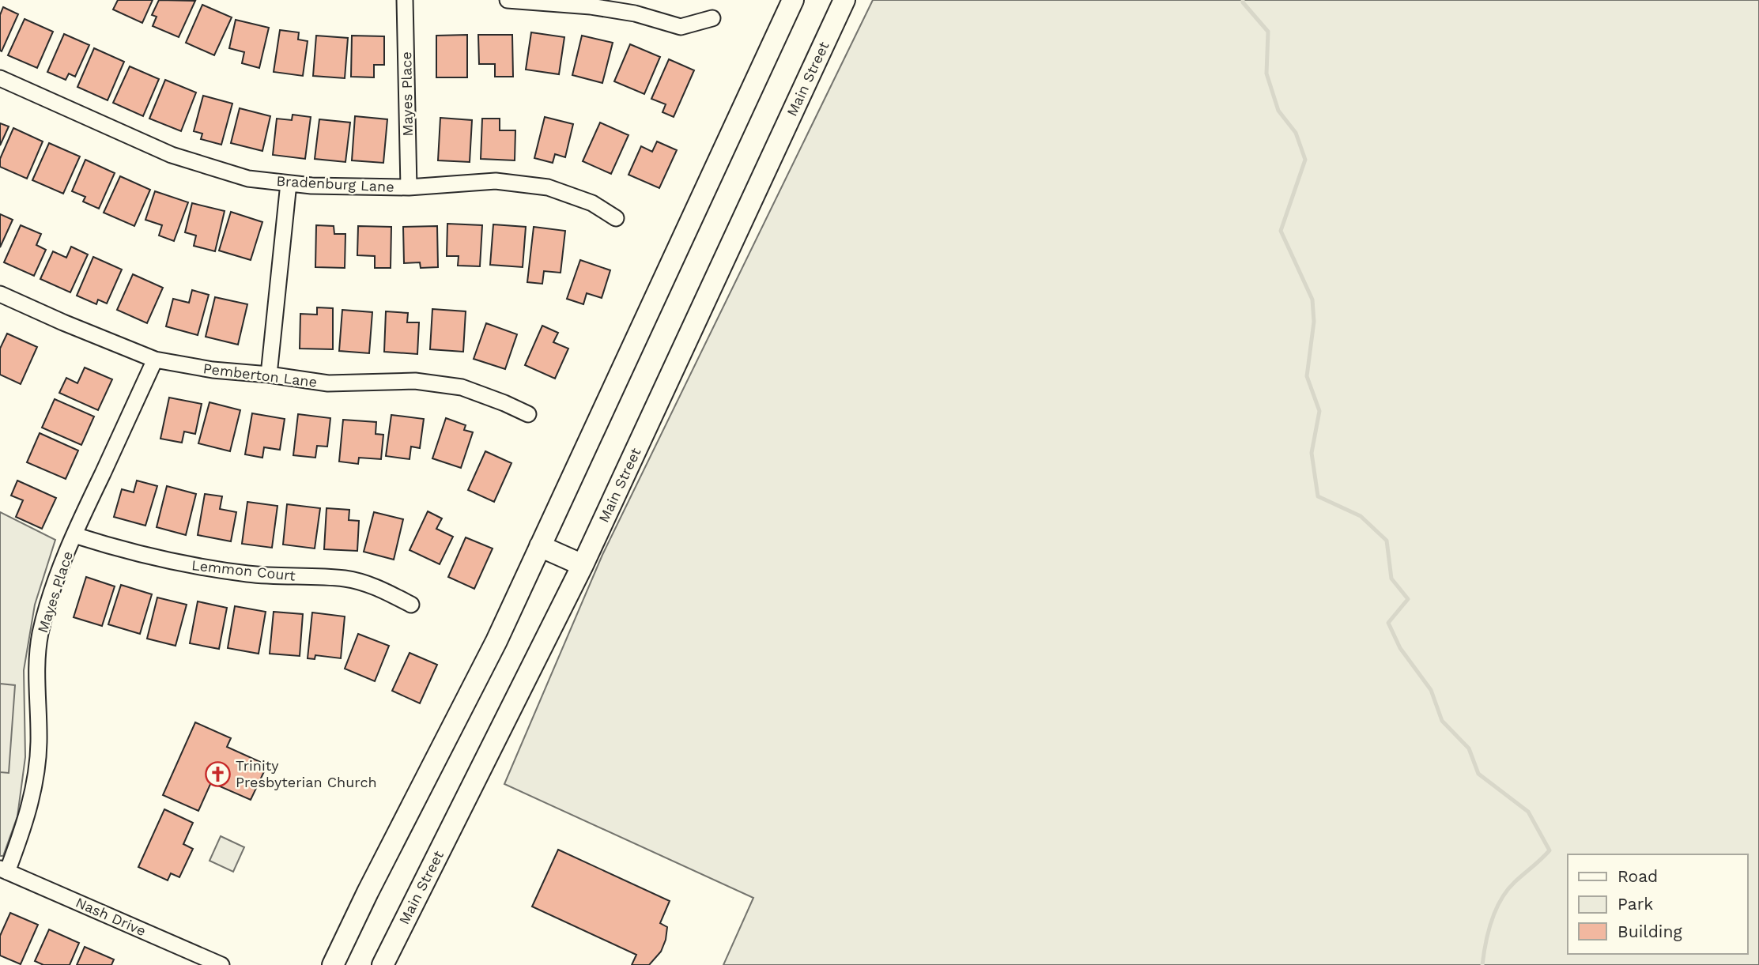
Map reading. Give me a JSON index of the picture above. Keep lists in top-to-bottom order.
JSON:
{
  "streets": {
    "main road": ["Main Street"],
    "street": [
      "Mayes Place",
      "Bradenburg Lane",
      "Pemberton Lane",
      "Lemmon Court",
      "Nash Drive"
    ]
  },
  "crossings": [
    ["Mayes Place", "Bradenburg Lane"],
    ["Mayes Place", "Pemberton Lane"],
    ["Mayes Place", "Lemmon Court"],
    ["Mayes Place", "Nash Drive"]
  ],
  "places": {
    "church": ["Trinity Presbyterian Church"]
  },
  "legend": ["Road", "Park", "Building"]
}
